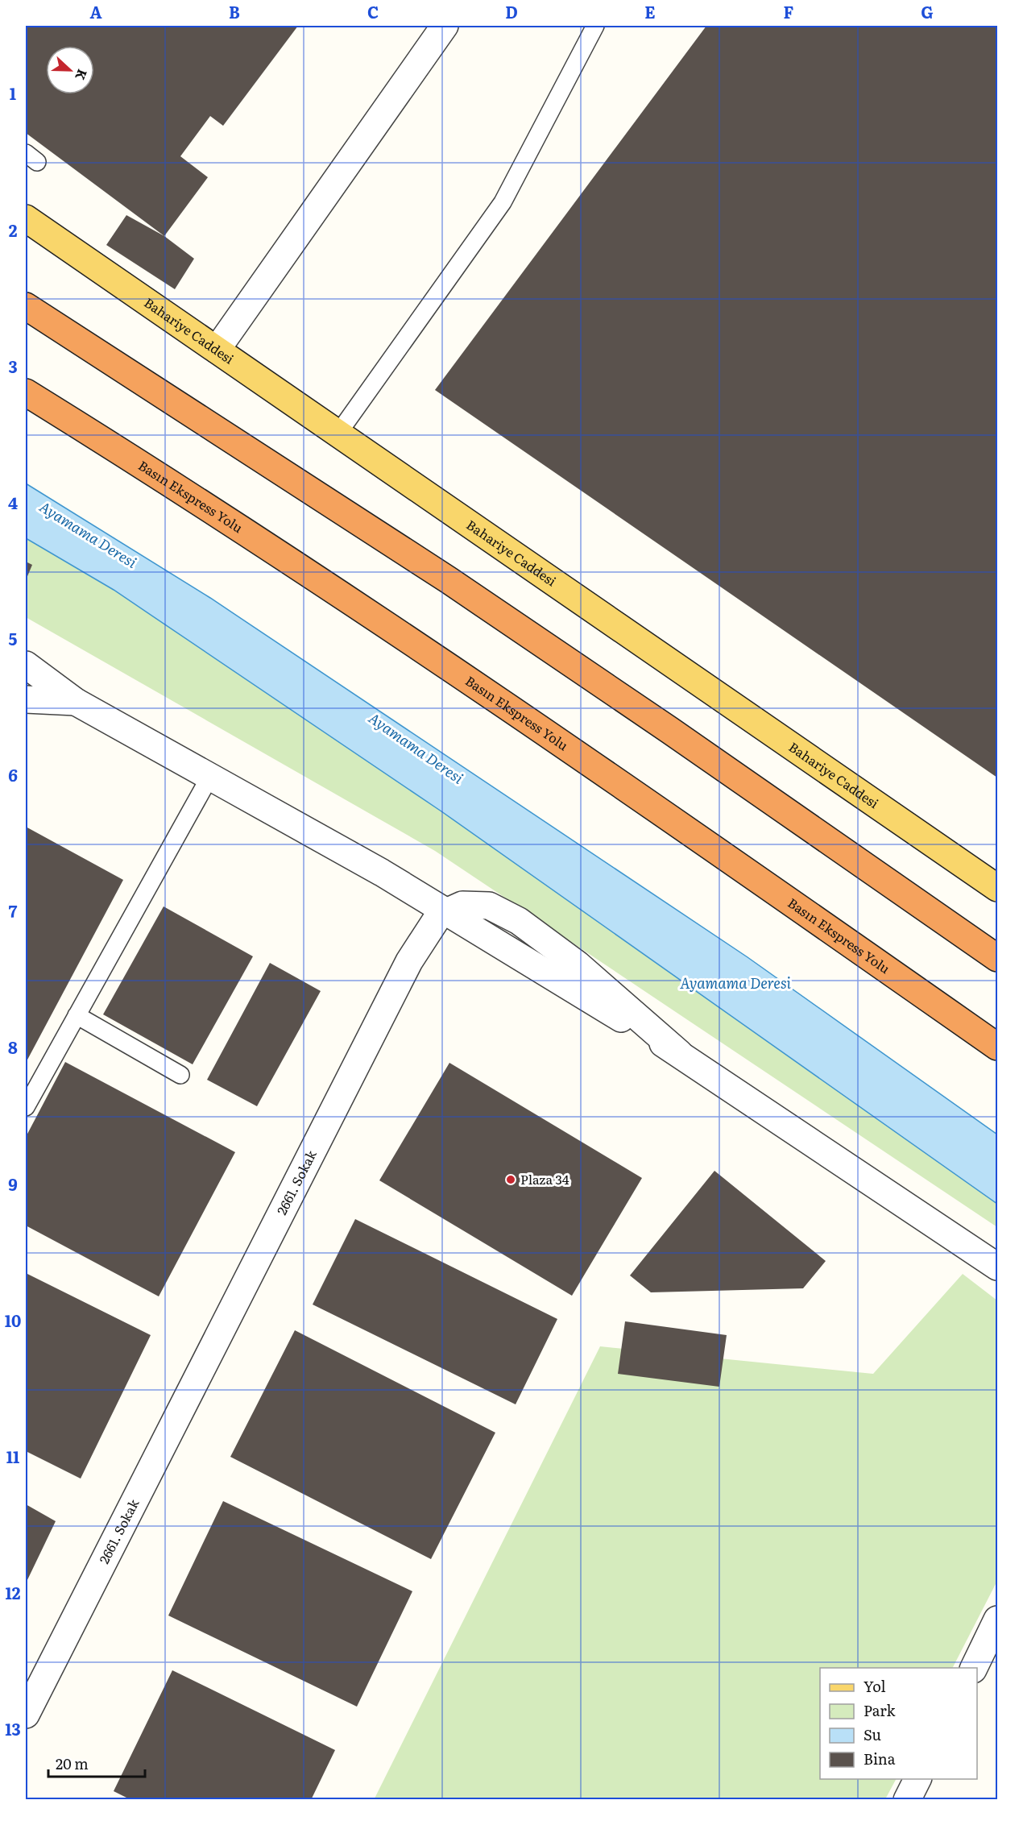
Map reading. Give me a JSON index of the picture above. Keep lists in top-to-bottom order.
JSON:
{
  "streets": {
    "highway": ["Basın Ekspress Yolu"],
    "main road": ["Bahariye Caddesi"],
    "street": ["2661. Sokak"]
  },
  "water": ["Ayamama Deresi"],
  "places": ["Plaza 34"],
  "legend": [
    "Yol",
    "Park",
    "Su",
    "Bina"
  ],
  "scale_bar": "20 m",
  "north": "right",
  "grid": {
    "columns": [
      "A",
      "B",
      "C",
      "D",
      "E",
      "F",
      "G"
    ],
    "rows": [
      "1",
      "2",
      "3",
      "4",
      "5",
      "6",
      "7",
      "8",
      "9",
      "10",
      "11",
      "12",
      "13"
    ]
  }
}
